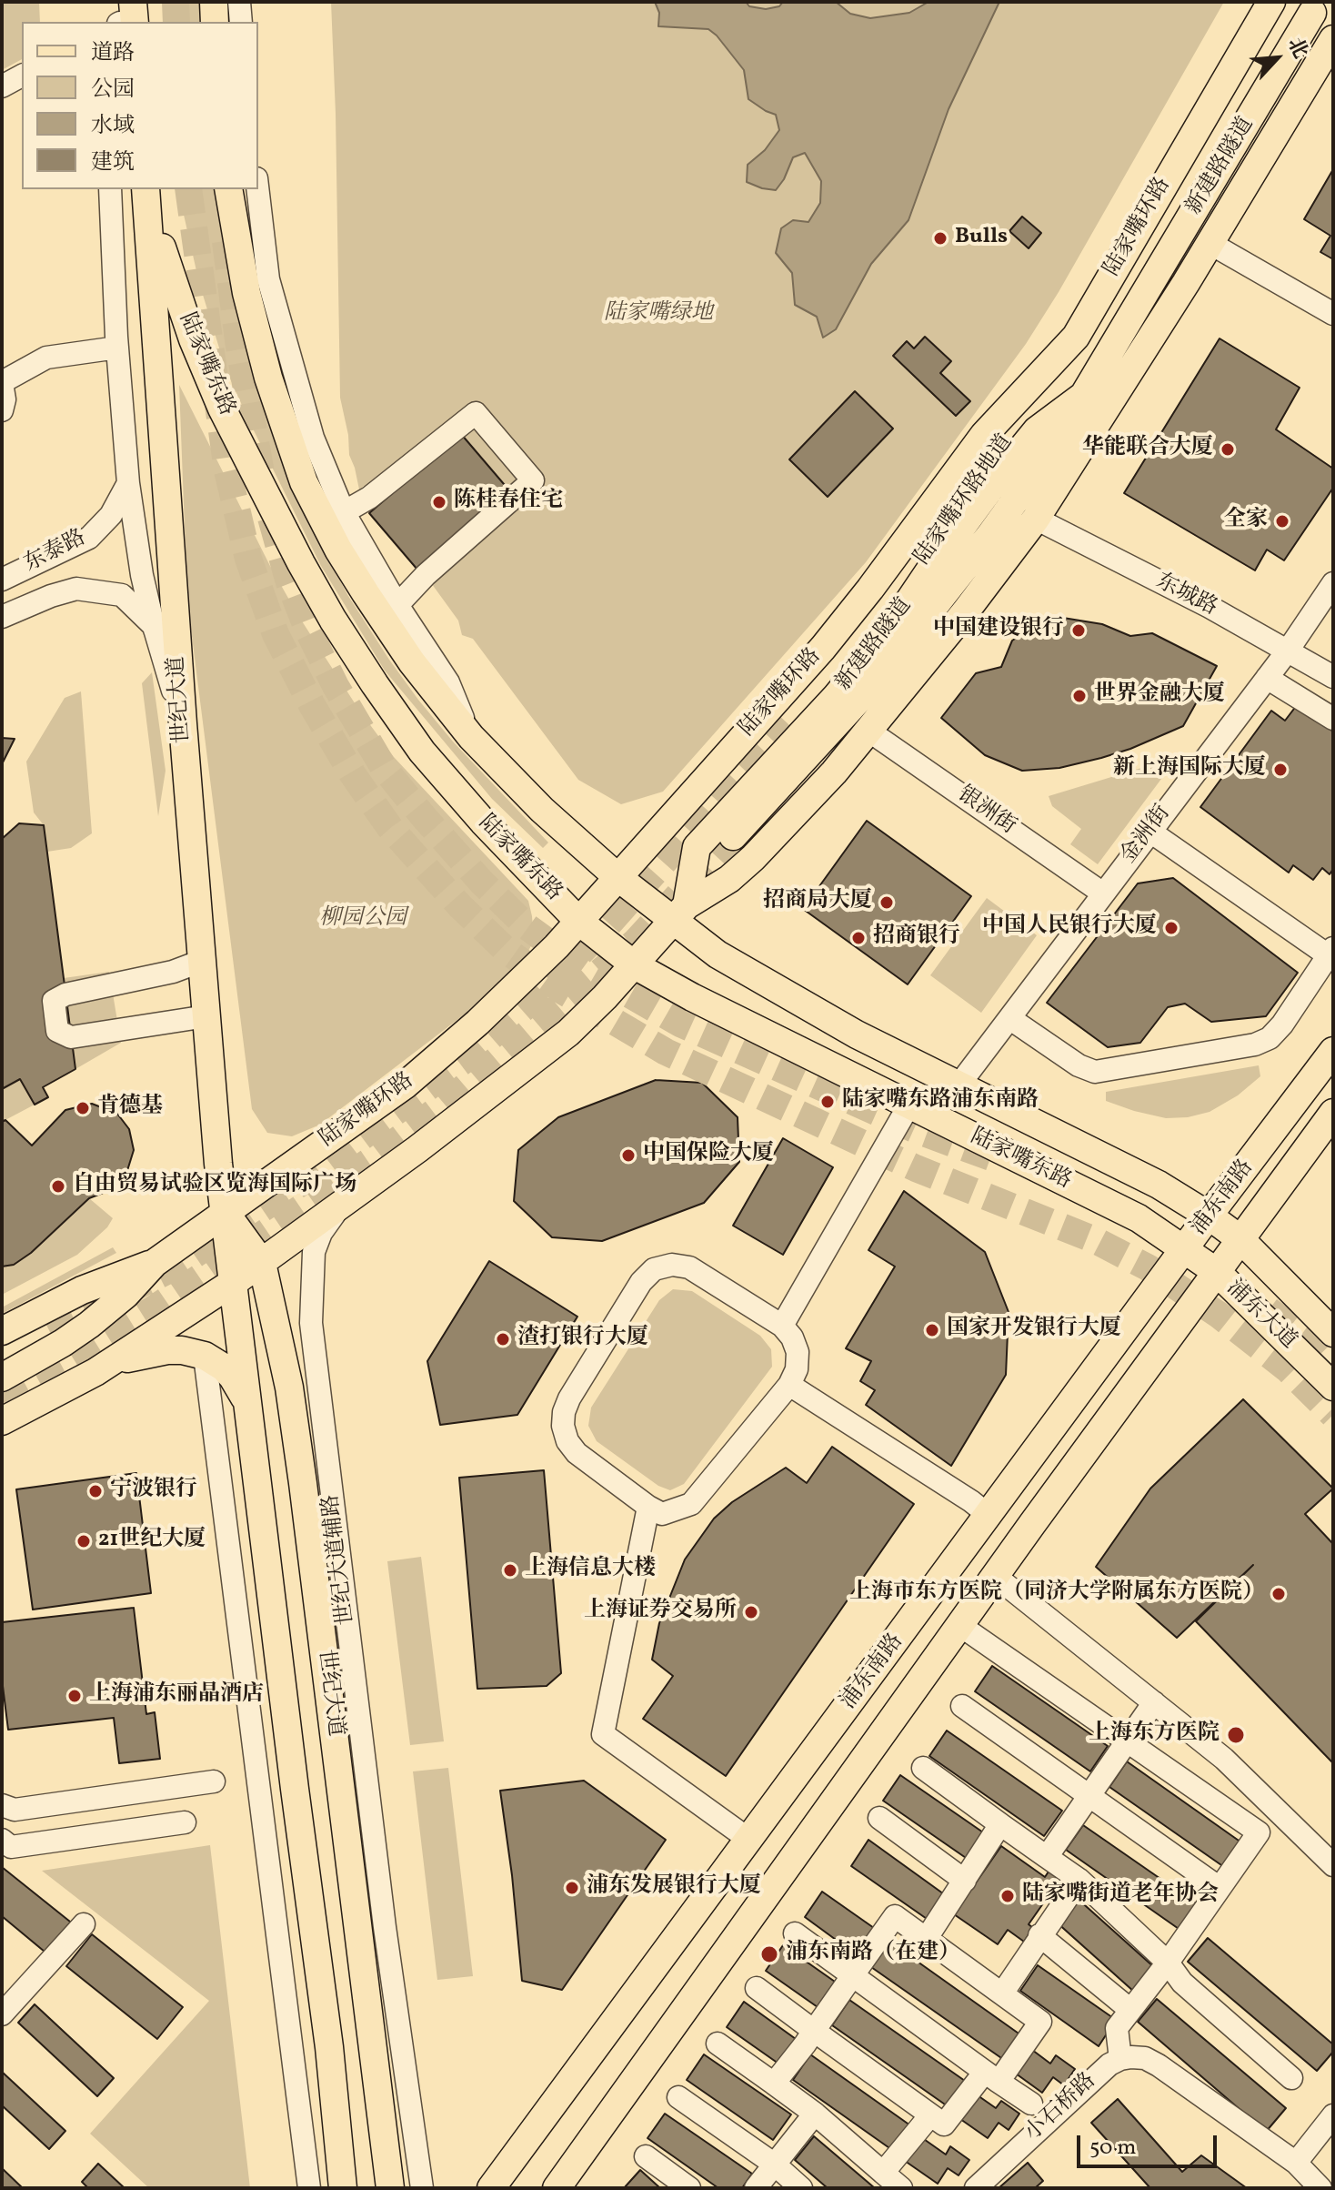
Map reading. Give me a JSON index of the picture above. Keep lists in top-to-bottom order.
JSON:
{
  "streets": {
    "main road": [
      "新建路隧道",
      "陆家嘴环路",
      "陆家嘴东路",
      "陆家嘴环路地道",
      "世纪大道",
      "浦东南路",
      "浦东大道"
    ],
    "street": [
      "东泰路",
      "东城路",
      "银洲街",
      "金洲街",
      "世纪大道辅路",
      "小石桥路"
    ]
  },
  "crossings": [
    ["新建路隧道", "陆家嘴东路"],
    ["陆家嘴环路", "陆家嘴东路"],
    ["陆家嘴环路", "陆家嘴环路地道"],
    ["陆家嘴环路", "世纪大道"],
    ["陆家嘴东路", "金洲街"],
    ["陆家嘴东路", "浦东南路"],
    ["陆家嘴东路", "浦东大道"],
    ["东泰路", "世纪大道"],
    ["东城路", "金洲街"],
    ["银洲街", "金洲街"],
    ["浦东南路", "浦东大道"]
  ],
  "parks": ["陆家嘴绿地", "柳园公园"],
  "places": [
    "Bulls",
    "华能联合大厦",
    "陈桂春住宅",
    "全家",
    "中国建设银行",
    "世界金融大厦",
    "新上海国际大厦",
    "招商局大厦",
    "中国人民银行大厦",
    "招商银行",
    "陆家嘴东路浦东南路",
    "肯德基",
    "中国保险大厦",
    "自由贸易试验区览海国际广场",
    "国家开发银行大厦",
    "渣打银行大厦",
    "宁波银行",
    "21世纪大厦",
    "上海信息大楼",
    "上海市东方医院（同济大学附属东方医院）",
    "上海证券交易所",
    "上海浦东丽晶酒店",
    "上海东方医院",
    "浦东发展银行大厦",
    "陆家嘴街道老年协会",
    "浦东南路（在建）"
  ],
  "legend": [
    "道路",
    "公园",
    "水域",
    "建筑"
  ],
  "scale_bar": "50 m",
  "north": "top right"
}
